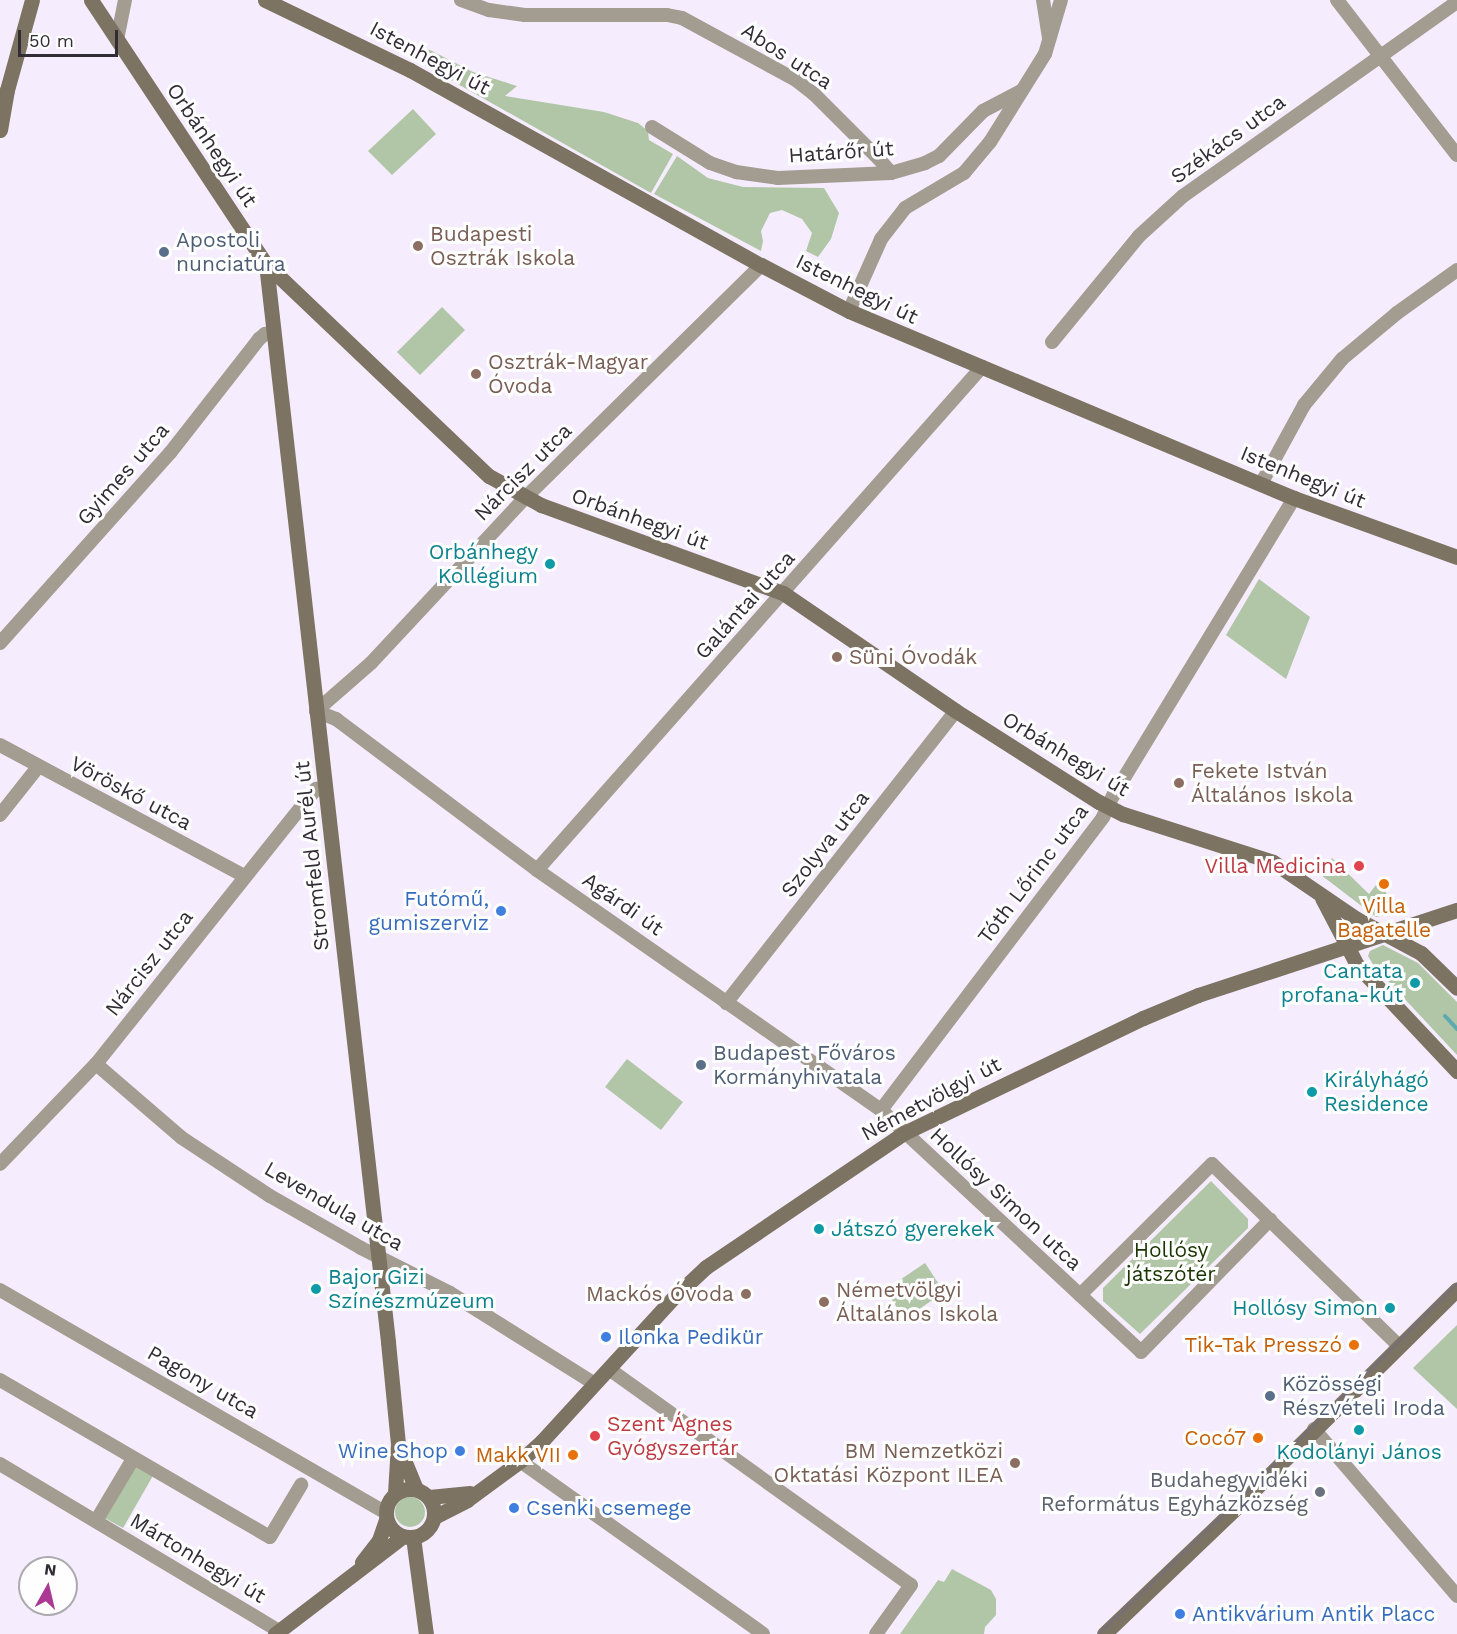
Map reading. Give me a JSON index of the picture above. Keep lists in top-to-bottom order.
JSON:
{
  "streets": {
    "street": [
      "Abos utca",
      "Istenhegyi út",
      "Székács utca",
      "Orbánhegyi út",
      "Határőr út",
      "Nárcisz utca",
      "Gyimes utca",
      "Galántai utca",
      "Vöröskő utca",
      "Szolyva utca",
      "Stromfeld Aurél út",
      "Tóth Lőrinc utca",
      "Agárdi út",
      "Németvölgyi út",
      "Hollósy Simon utca",
      "Levendula utca",
      "Pagony utca",
      "Mártonhegyi út"
    ]
  },
  "crossings": [
    ["Abos utca", "Határőr út"],
    ["Istenhegyi út", "Határőr út"],
    ["Istenhegyi út", "Nárcisz utca"],
    ["Istenhegyi út", "Galántai utca"],
    ["Istenhegyi út", "Tóth Lőrinc utca"],
    ["Orbánhegyi út", "Nárcisz utca"],
    ["Orbánhegyi út", "Galántai utca"],
    ["Orbánhegyi út", "Szolyva utca"],
    ["Orbánhegyi út", "Stromfeld Aurél út"],
    ["Orbánhegyi út", "Tóth Lőrinc utca"],
    ["Orbánhegyi út", "Németvölgyi út"],
    ["Nárcisz utca", "Vöröskő utca"],
    ["Nárcisz utca", "Stromfeld Aurél út"],
    ["Nárcisz utca", "Agárdi út"],
    ["Nárcisz utca", "Levendula utca"],
    ["Gyimes utca", "Stromfeld Aurél út"],
    ["Galántai utca", "Agárdi út"],
    ["Szolyva utca", "Agárdi út"],
    ["Stromfeld Aurél út", "Agárdi út"],
    ["Stromfeld Aurél út", "Németvölgyi út"],
    ["Stromfeld Aurél út", "Levendula utca"],
    ["Stromfeld Aurél út", "Pagony utca"],
    ["Tóth Lőrinc utca", "Agárdi út"],
    ["Agárdi út", "Németvölgyi út"],
    ["Agárdi út", "Hollósy Simon utca"],
    ["Németvölgyi út", "Hollósy Simon utca"],
    ["Németvölgyi út", "Levendula utca"],
    ["Németvölgyi út", "Pagony utca"]
  ],
  "parks": ["Hollósy játszótér"],
  "places": [
    "Budapesti Osztrák Iskola",
    "Apostoli nunciatúra",
    "Osztrák-Magyar Óvoda",
    "Orbánhegy Kollégium",
    "Süni Óvodák",
    "Fekete István Általános Iskola",
    "Villa Medicina",
    "Villa Bagatelle",
    "Futómű, gumiszerviz",
    "Cantata profana-kút",
    "Budapest Főváros Kormányhivatala",
    "Királyhágó Residence",
    "Játszó gyerekek",
    "Bajor Gizi Színészmúzeum",
    "Mackós Óvoda",
    "Németvölgyi Általános Iskola",
    "Hollósy Simon",
    "Ilonka Pedikür",
    "Tik-Tak Presszó",
    "Közösségi Részvételi Iroda",
    "Kodolányi János",
    "Szent Ágnes Gyógyszertár",
    "Cocó7",
    "Wine Shop",
    "Makk VII",
    "BM Nemzetközi Oktatási Központ ILEA",
    "Budahegyvidéki Református Egyházközség",
    "Csenki csemege",
    "Antikvárium Antik Placc"
  ],
  "scale_bar": "50 m",
  "north": "top"
}
